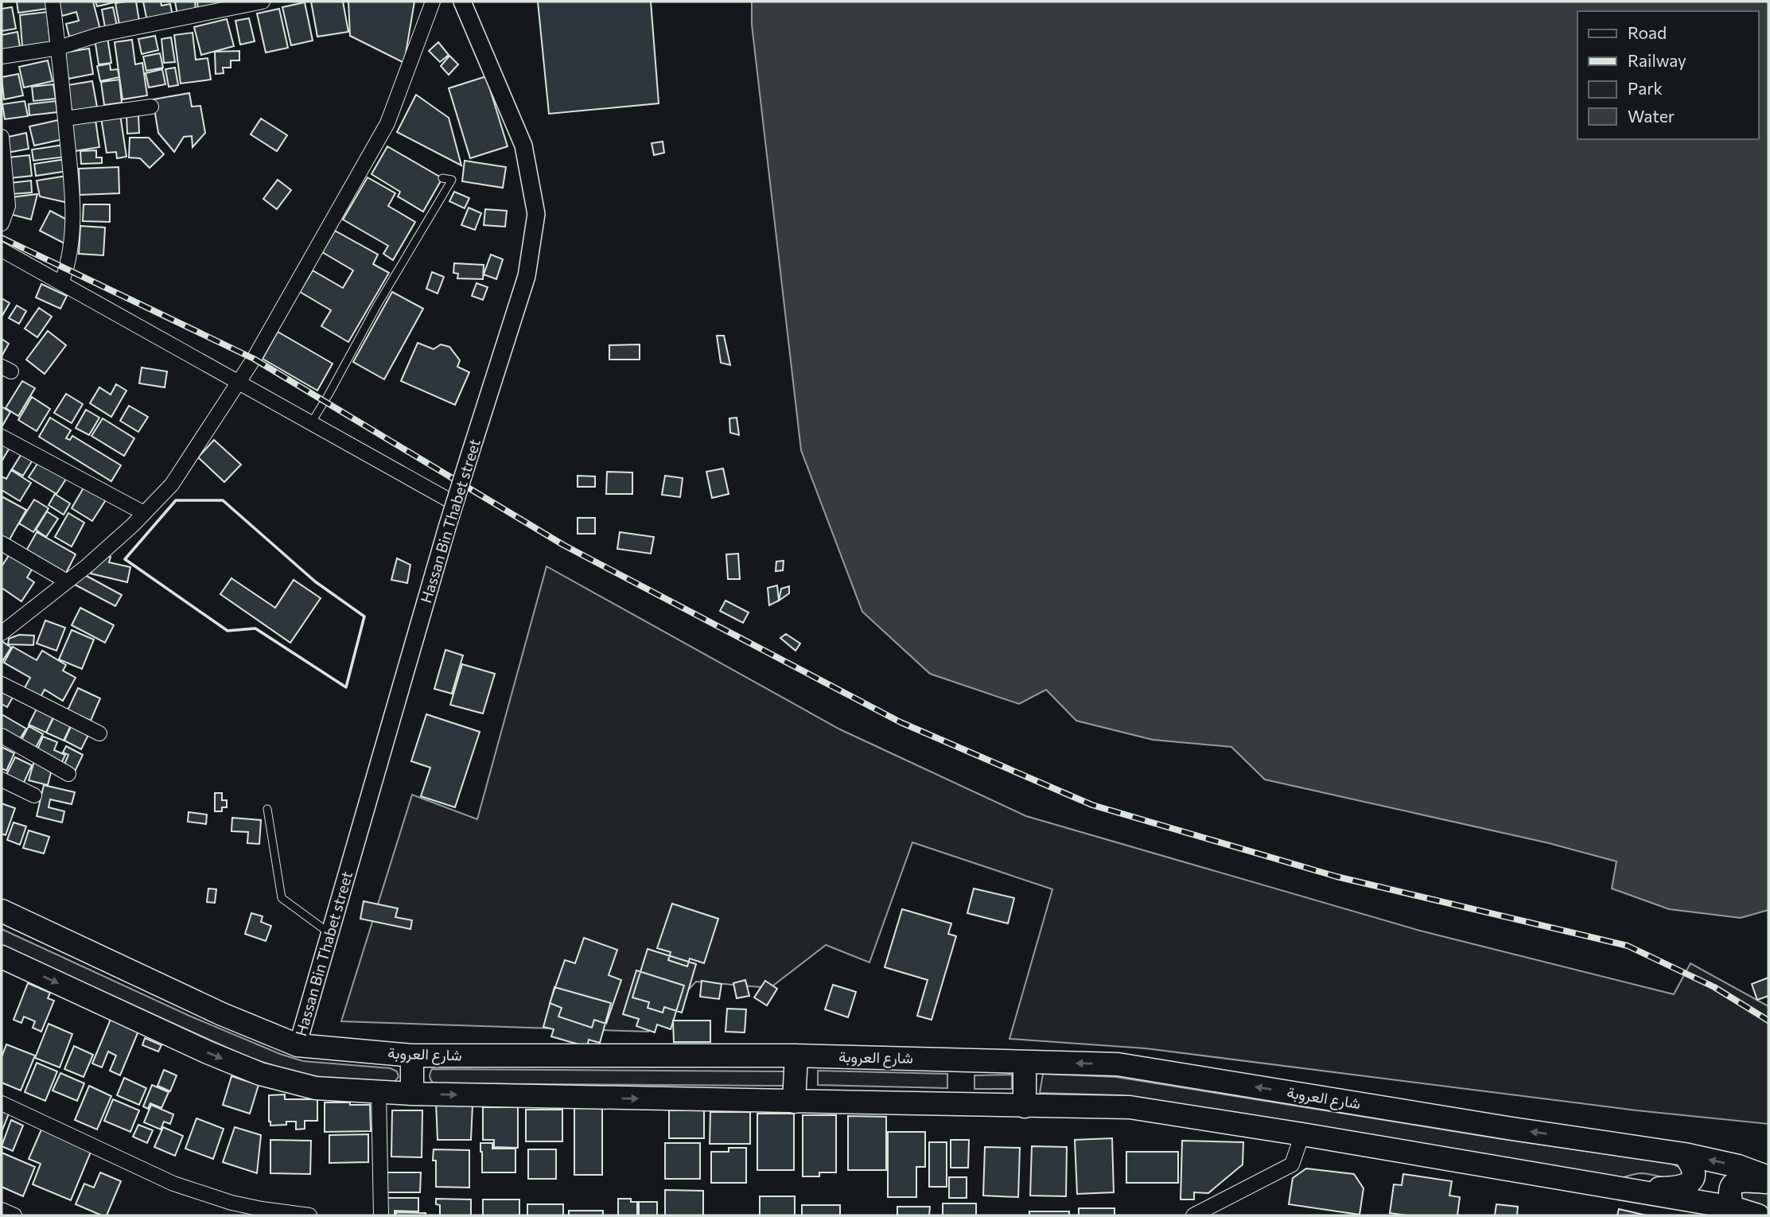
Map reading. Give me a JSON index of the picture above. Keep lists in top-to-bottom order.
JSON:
{
  "streets": {
    "main road": ["شارع العروبة"],
    "street": ["Hassan Bin Thabet street"]
  },
  "crossings": [
    ["Hassan Bin Thabet street", "شارع العروبة"]
  ],
  "legend": [
    "Road",
    "Railway",
    "Park",
    "Water"
  ]
}
